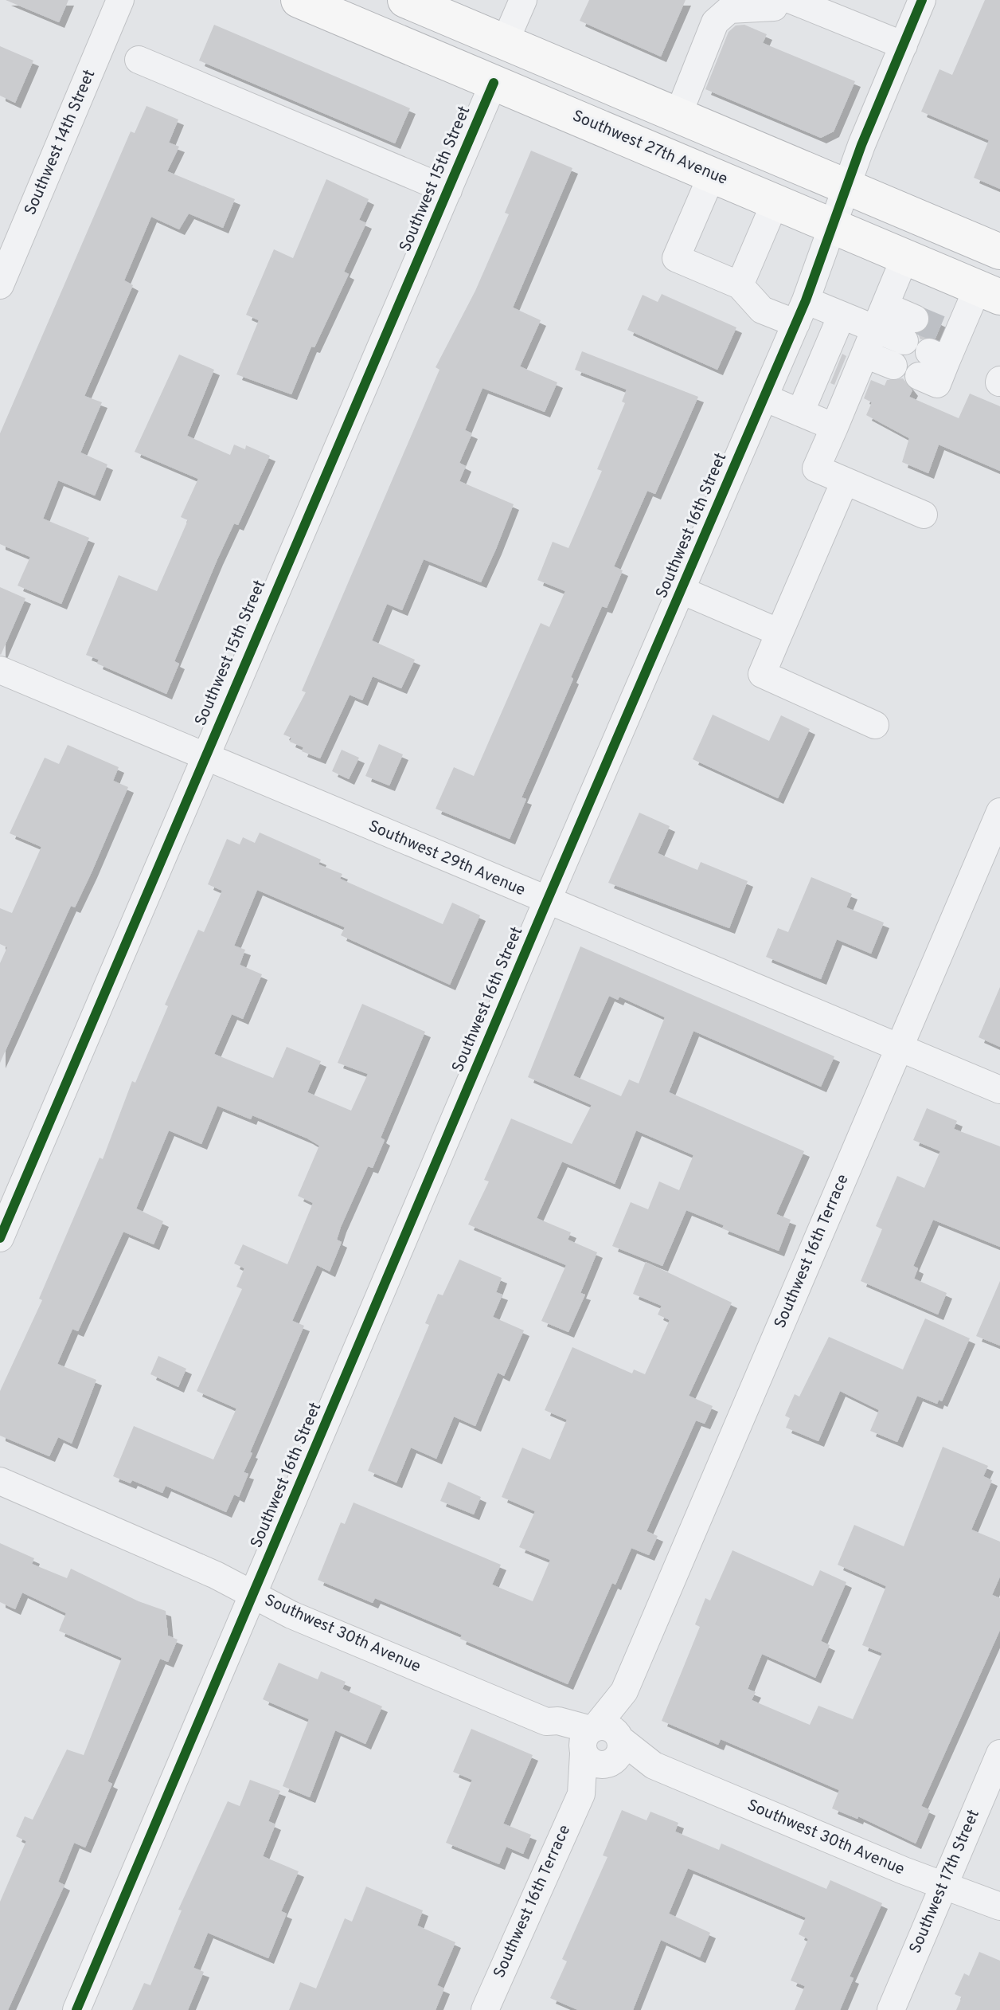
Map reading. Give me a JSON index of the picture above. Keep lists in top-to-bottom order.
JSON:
{
  "streets": {
    "highway": ["Southwest 27th Avenue"],
    "street": [
      "Southwest 14th Street",
      "Southwest 15th Street",
      "Southwest 16th Street",
      "Southwest 29th Avenue",
      "Southwest 16th Terrace",
      "Southwest 30th Avenue",
      "Southwest 17th Street"
    ]
  },
  "crossings": [
    ["Southwest 27th Avenue", "Southwest 15th Street"],
    ["Southwest 27th Avenue", "Southwest 16th Street"],
    ["Southwest 15th Street", "Southwest 29th Avenue"],
    ["Southwest 16th Street", "Southwest 29th Avenue"],
    ["Southwest 16th Street", "Southwest 30th Avenue"],
    ["Southwest 29th Avenue", "Southwest 16th Terrace"],
    ["Southwest 16th Terrace", "Southwest 30th Avenue"],
    ["Southwest 30th Avenue", "Southwest 17th Street"]
  ]
}
